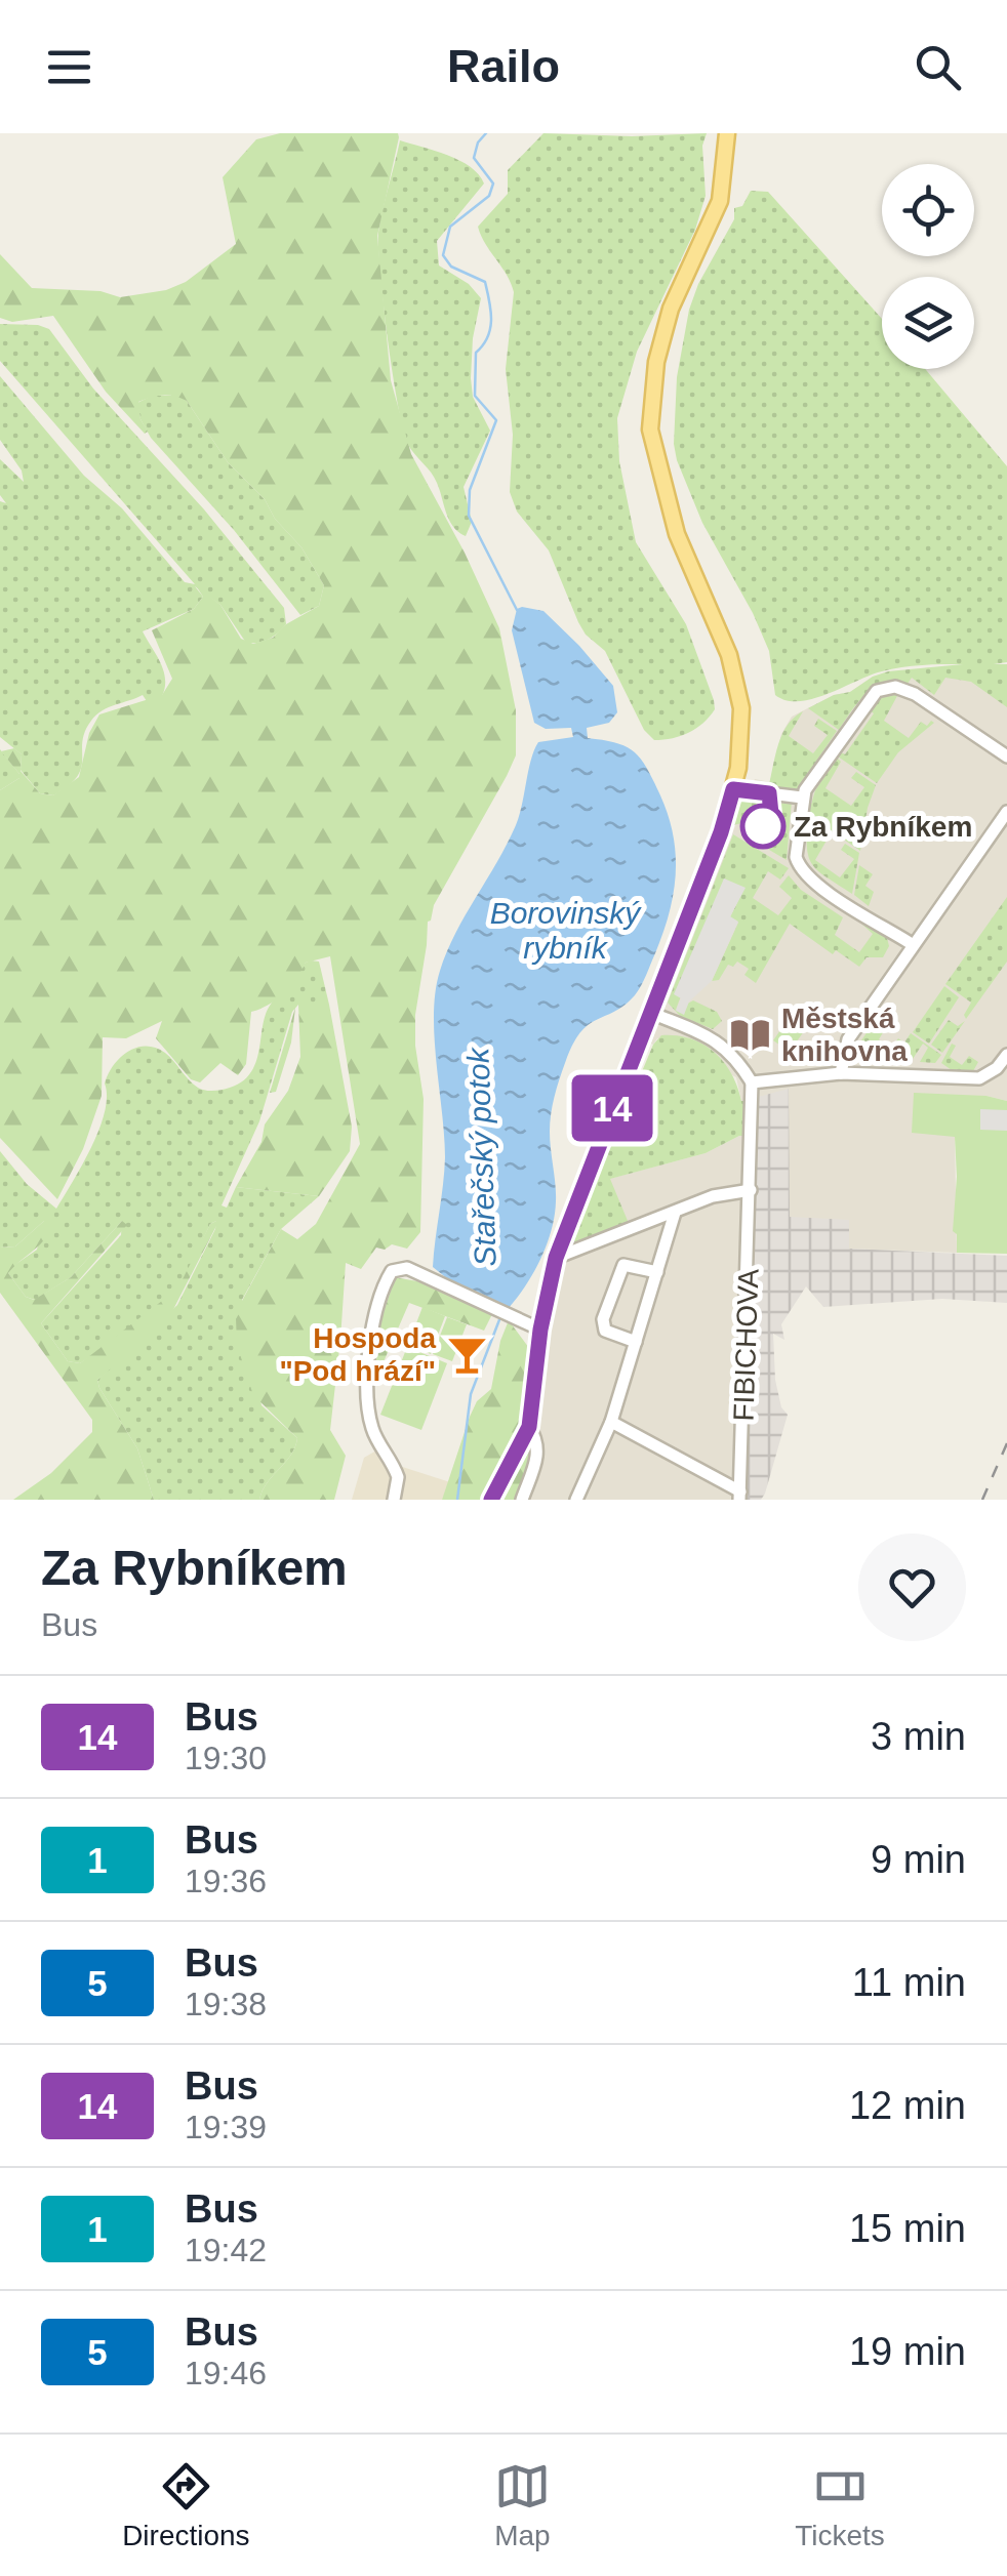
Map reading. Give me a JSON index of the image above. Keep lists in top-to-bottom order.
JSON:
{
  "streets": {
    "street": ["FIBICHOVA"]
  },
  "water": ["Borovinský rybník", "Stařečský potok"],
  "places": {
    "other": ["Za Rybníkem"],
    "library": ["Městská knihovna"],
    "bar": ["Hospoda \"Pod hrází\""]
  },
  "lines": ["bus line 14"],
  "page": {
    "header": "Railo",
    "on_map": "14",
    "heading": ["Za Rybníkem", "Bus"],
    "list": [
      {
        "mark": "14",
        "name": "Bus",
        "note": "19:30",
        "value": "3 min"
      },
      {
        "mark": "1",
        "name": "Bus",
        "note": "19:36",
        "value": "9 min"
      },
      {
        "mark": "5",
        "name": "Bus",
        "note": "19:38",
        "value": "11 min"
      },
      {
        "mark": "14",
        "name": "Bus",
        "note": "19:39",
        "value": "12 min"
      },
      {
        "mark": "1",
        "name": "Bus",
        "note": "19:42",
        "value": "15 min"
      },
      {
        "mark": "5",
        "name": "Bus",
        "note": "19:46",
        "value": "19 min"
      }
    ],
    "tabs": ["Directions", "Map", "Tickets"]
  }
}
